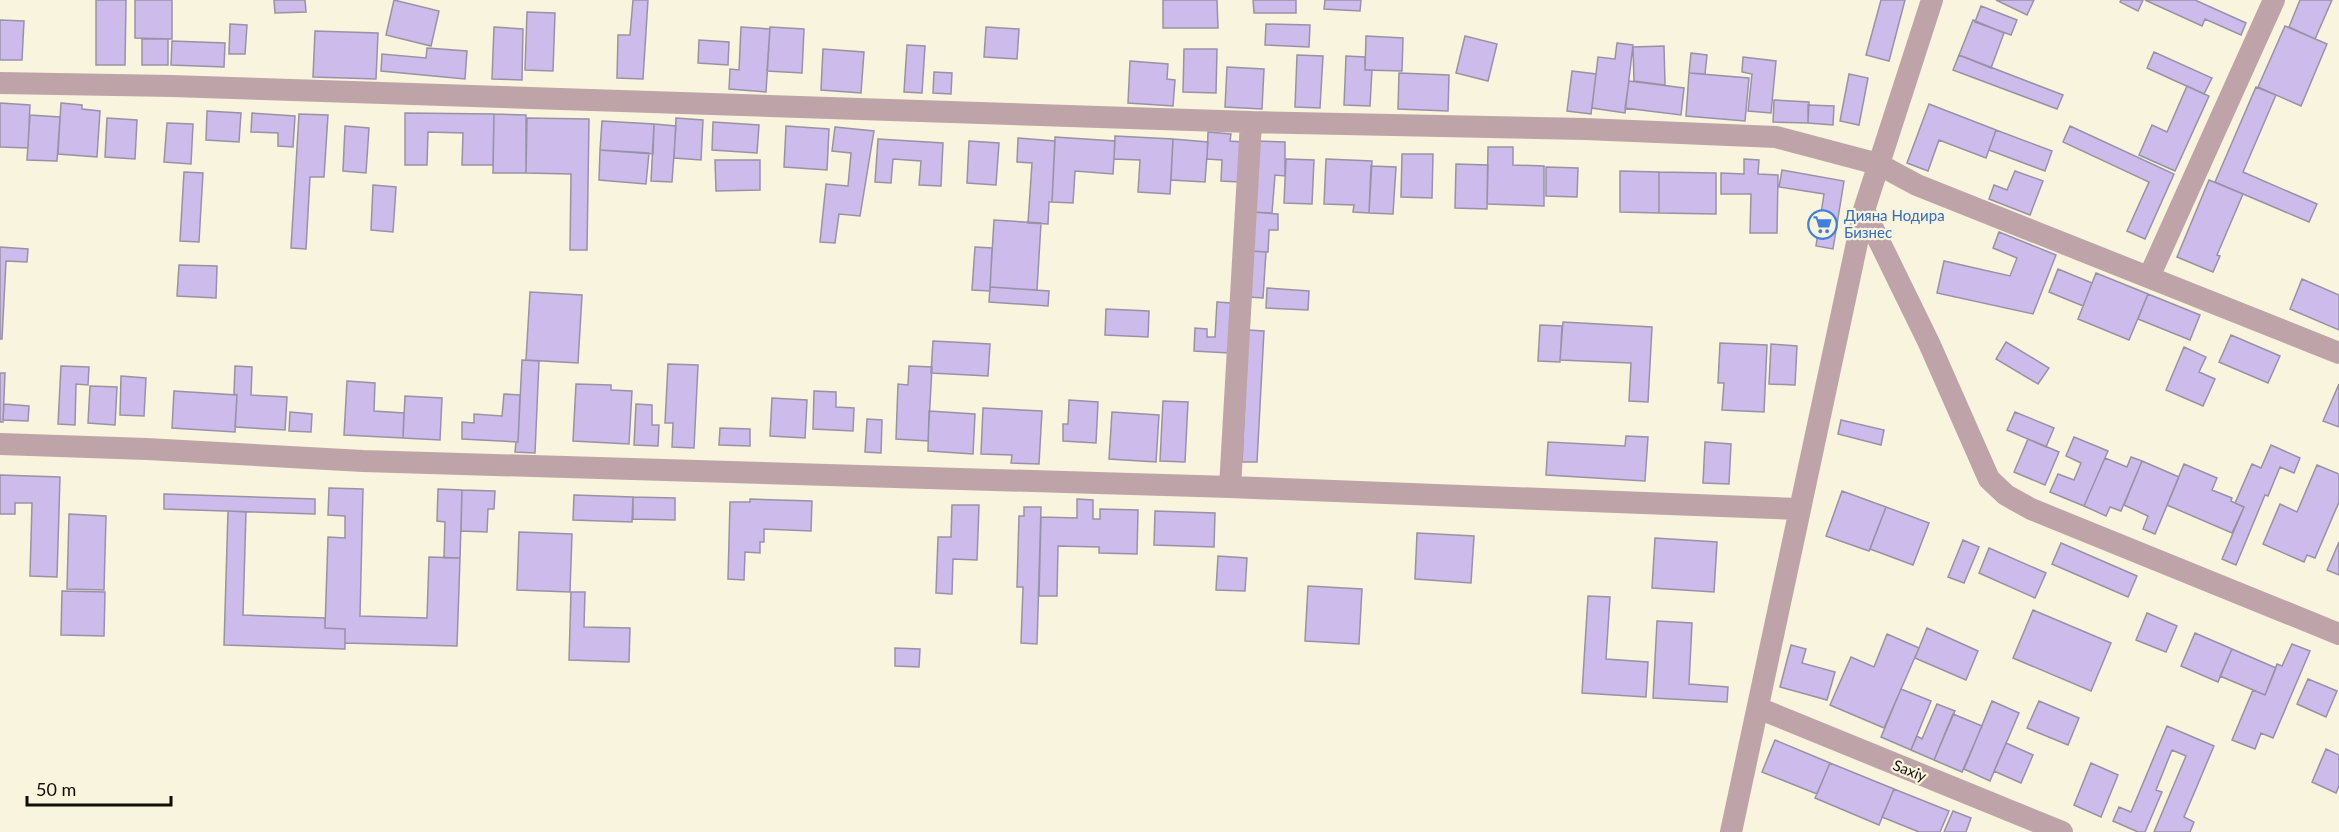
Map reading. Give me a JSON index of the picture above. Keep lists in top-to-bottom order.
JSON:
{
  "streets": {
    "street": ["Saxiy"]
  },
  "places": {
    "supermarket": ["Дияна Нодира Бизнес"]
  },
  "scale_bar": "50 m"
}
